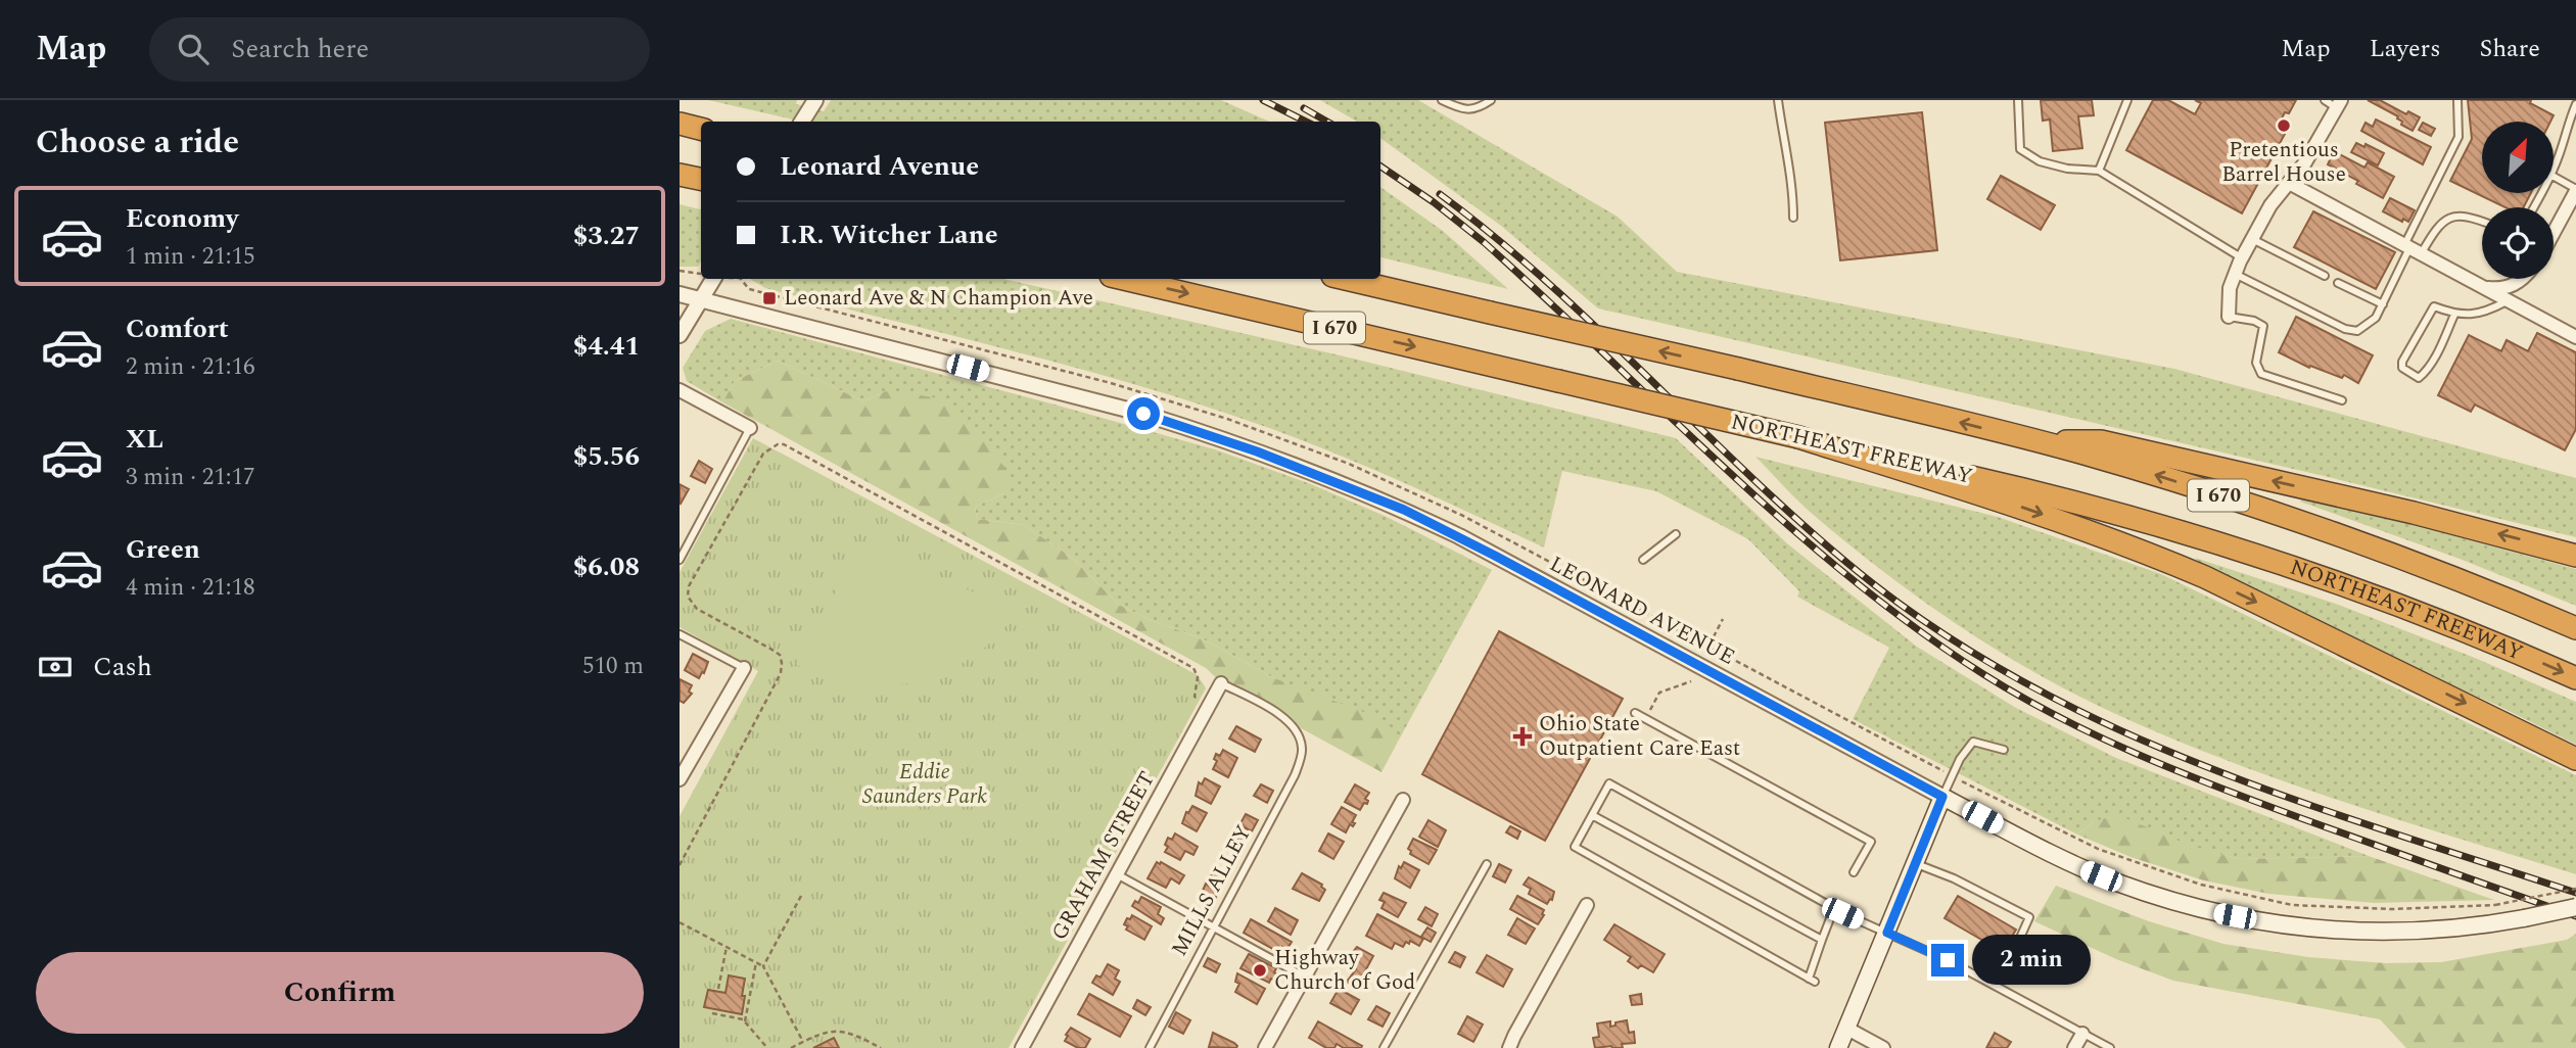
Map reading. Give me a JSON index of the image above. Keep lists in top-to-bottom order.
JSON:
{
  "streets": {
    "highway": ["I 670", "NORTHEAST FREEWAY"],
    "main road": ["LEONARD AVENUE"],
    "street": ["GRAHAM STREET"],
    "lane": ["MILLS ALLEY"]
  },
  "crossings": [
    ["GRAHAM STREET", "MILLS ALLEY"]
  ],
  "parks": ["Eddie Saunders Park"],
  "places": {
    "other": ["Pretentious Barrel House", "Highway Church of God"],
    "transit": ["Leonard Ave & N Champion Ave"],
    "health": ["Ohio State Outpatient Care East"]
  },
  "north": "top right",
  "page": {
    "header": "Map",
    "search": "Search here",
    "nav": ["Map", "Layers", "Share"],
    "heading": "Choose a ride",
    "banner": ["Leonard Avenue", "I.R. Witcher Lane"],
    "list": [
      {
        "name": "Economy",
        "note": "1 min · 21:15",
        "value": "$3.27"
      },
      {
        "name": "Comfort",
        "note": "2 min · 21:16",
        "value": "$4.41"
      },
      {
        "name": "XL",
        "note": "3 min · 21:17",
        "value": "$5.56"
      },
      {
        "name": "Green",
        "note": "4 min · 21:18",
        "value": "$6.08"
      }
    ],
    "pay": ["Cash", "510 m"],
    "bubble": "2 min",
    "buttons": "Confirm"
  }
}
